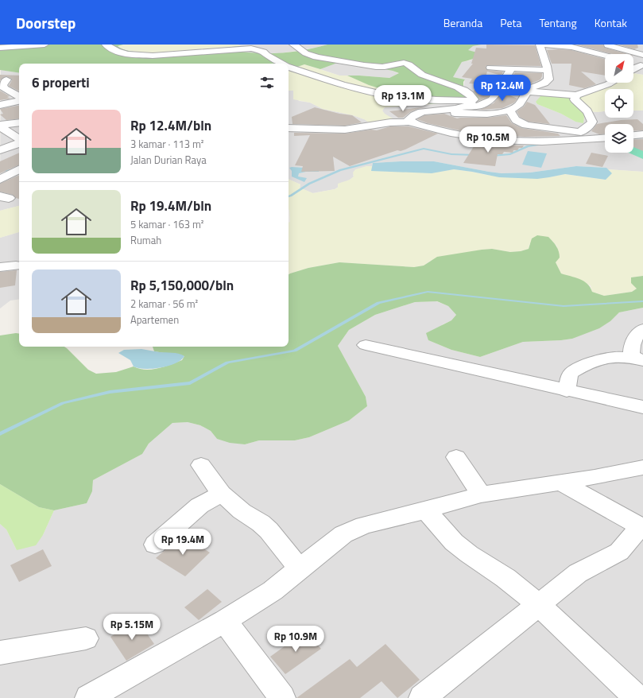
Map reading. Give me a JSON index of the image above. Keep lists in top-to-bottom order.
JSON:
{
  "north": "top right",
  "page": {
    "header": "Doorstep",
    "nav": [
      "Beranda",
      "Peta",
      "Tentang",
      "Kontak"
    ],
    "heading": "6 properti",
    "price": [
      "Rp 12.4M",
      "Rp 13.1M",
      "Rp 10.5M",
      "Rp 19.4M",
      "Rp 5.15M",
      "Rp 10.9M"
    ],
    "list": [
      {
        "name": "Rp 12.4M/bln",
        "note": "3 kamar · 113 m² · Jalan Durian Raya"
      },
      {
        "name": "Rp 19.4M/bln",
        "note": "5 kamar · 163 m² · Rumah"
      },
      {
        "name": "Rp 5,150,000/bln",
        "note": "2 kamar · 56 m² · Apartemen"
      }
    ]
  }
}
